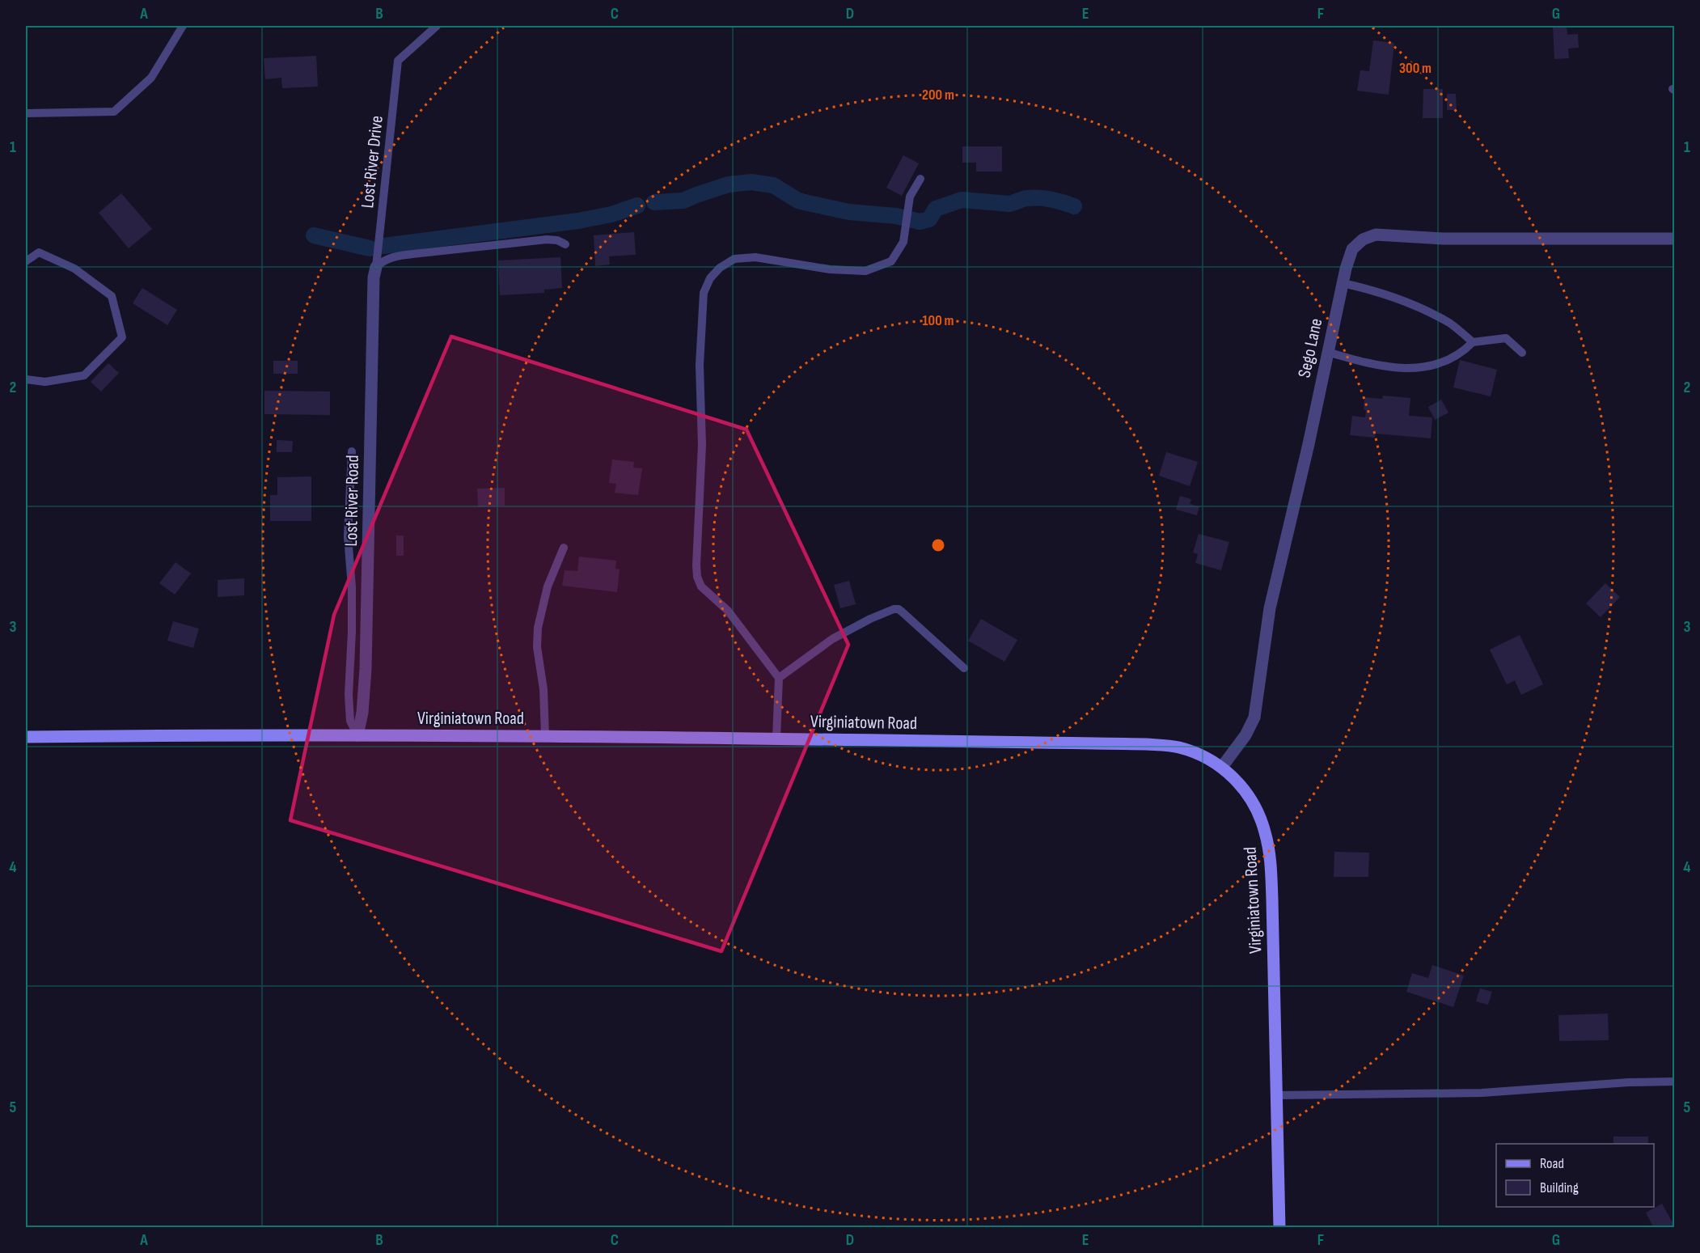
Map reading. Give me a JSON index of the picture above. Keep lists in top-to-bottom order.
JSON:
{
  "streets": {
    "street": ["Sego Lane", "Lost River Road", "Virginiatown Road"],
    "lane": ["Lost River Drive"]
  },
  "crossings": [
    ["Lost River Drive", "Lost River Road"],
    ["Sego Lane", "Virginiatown Road"],
    ["Lost River Road", "Virginiatown Road"]
  ],
  "legend": ["Road", "Building"],
  "grid": {
    "columns": [
      "A",
      "B",
      "C",
      "D",
      "E",
      "F",
      "G"
    ],
    "rows": [
      "1",
      "2",
      "3",
      "4",
      "5"
    ]
  },
  "rings": ["300 m", "200 m", "100 m"]
}
